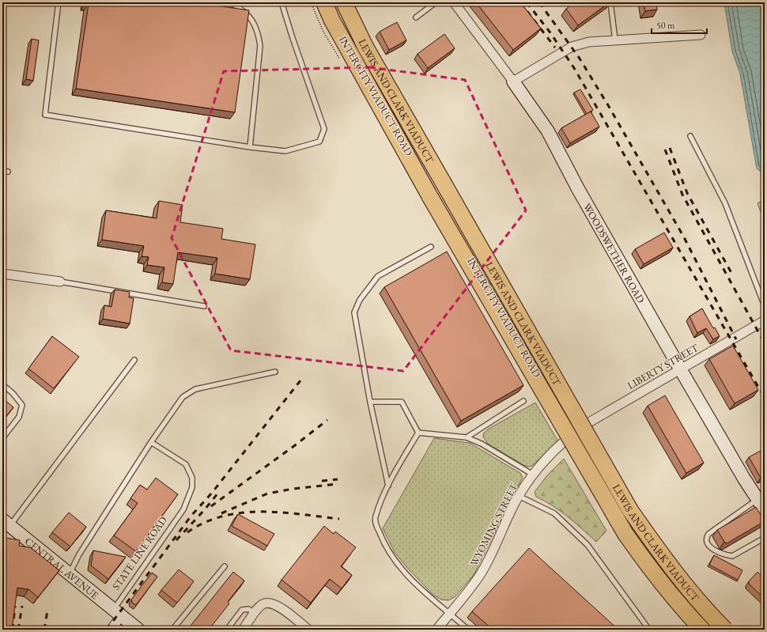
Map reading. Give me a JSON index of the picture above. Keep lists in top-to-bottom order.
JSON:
{
  "streets": {
    "highway": ["LEWIS AND CLARK VIADUCT"],
    "street": [
      "WOODSWETHER ROAD",
      "LIBERTY STREET",
      "WYOMING STREET",
      "STATE LINE ROAD",
      "CENTRAL AVENUE"
    ],
    "lane": ["INTERCITY VIADUCT ROAD"]
  },
  "crossings": [
    ["INTERCITY VIADUCT ROAD", "WYOMING STREET"],
    ["WOODSWETHER ROAD", "LIBERTY STREET"],
    ["LIBERTY STREET", "WYOMING STREET"],
    ["STATE LINE ROAD", "CENTRAL AVENUE"]
  ],
  "scale_bar": "50 m"
}
